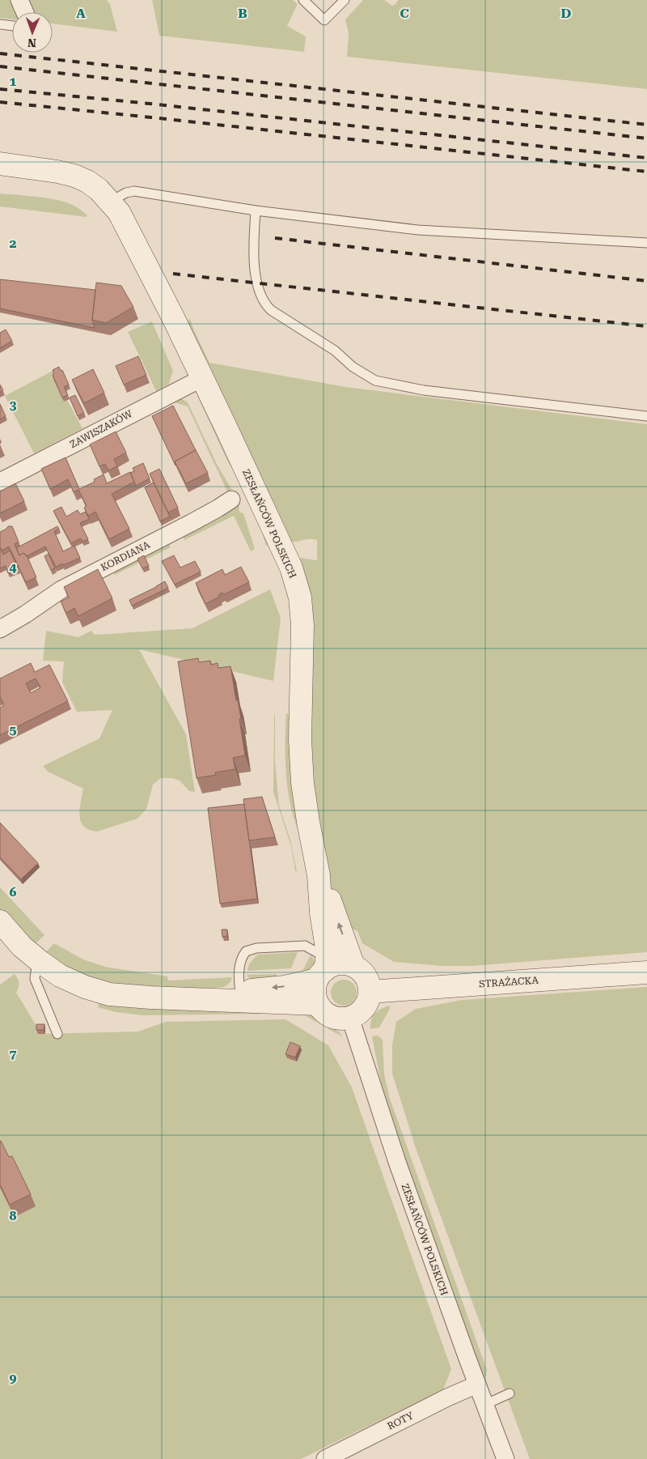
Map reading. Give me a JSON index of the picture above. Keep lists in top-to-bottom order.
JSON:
{
  "streets": {
    "main road": ["ZESŁAŃCÓW POLSKICH", "STRAŻACKA"],
    "street": ["ZAWISZAKÓW", "KORDIANA", "ROTY"]
  },
  "crossings": [
    ["ZAWISZAKÓW", "ZESŁAŃCÓW POLSKICH"],
    ["ZESŁAŃCÓW POLSKICH", "STRAŻACKA"],
    ["ZESŁAŃCÓW POLSKICH", "ROTY"]
  ],
  "north": "bottom",
  "grid": {
    "columns": [
      "A",
      "B",
      "C",
      "D"
    ],
    "rows": [
      "1",
      "2",
      "3",
      "4",
      "5",
      "6",
      "7",
      "8",
      "9"
    ]
  }
}
